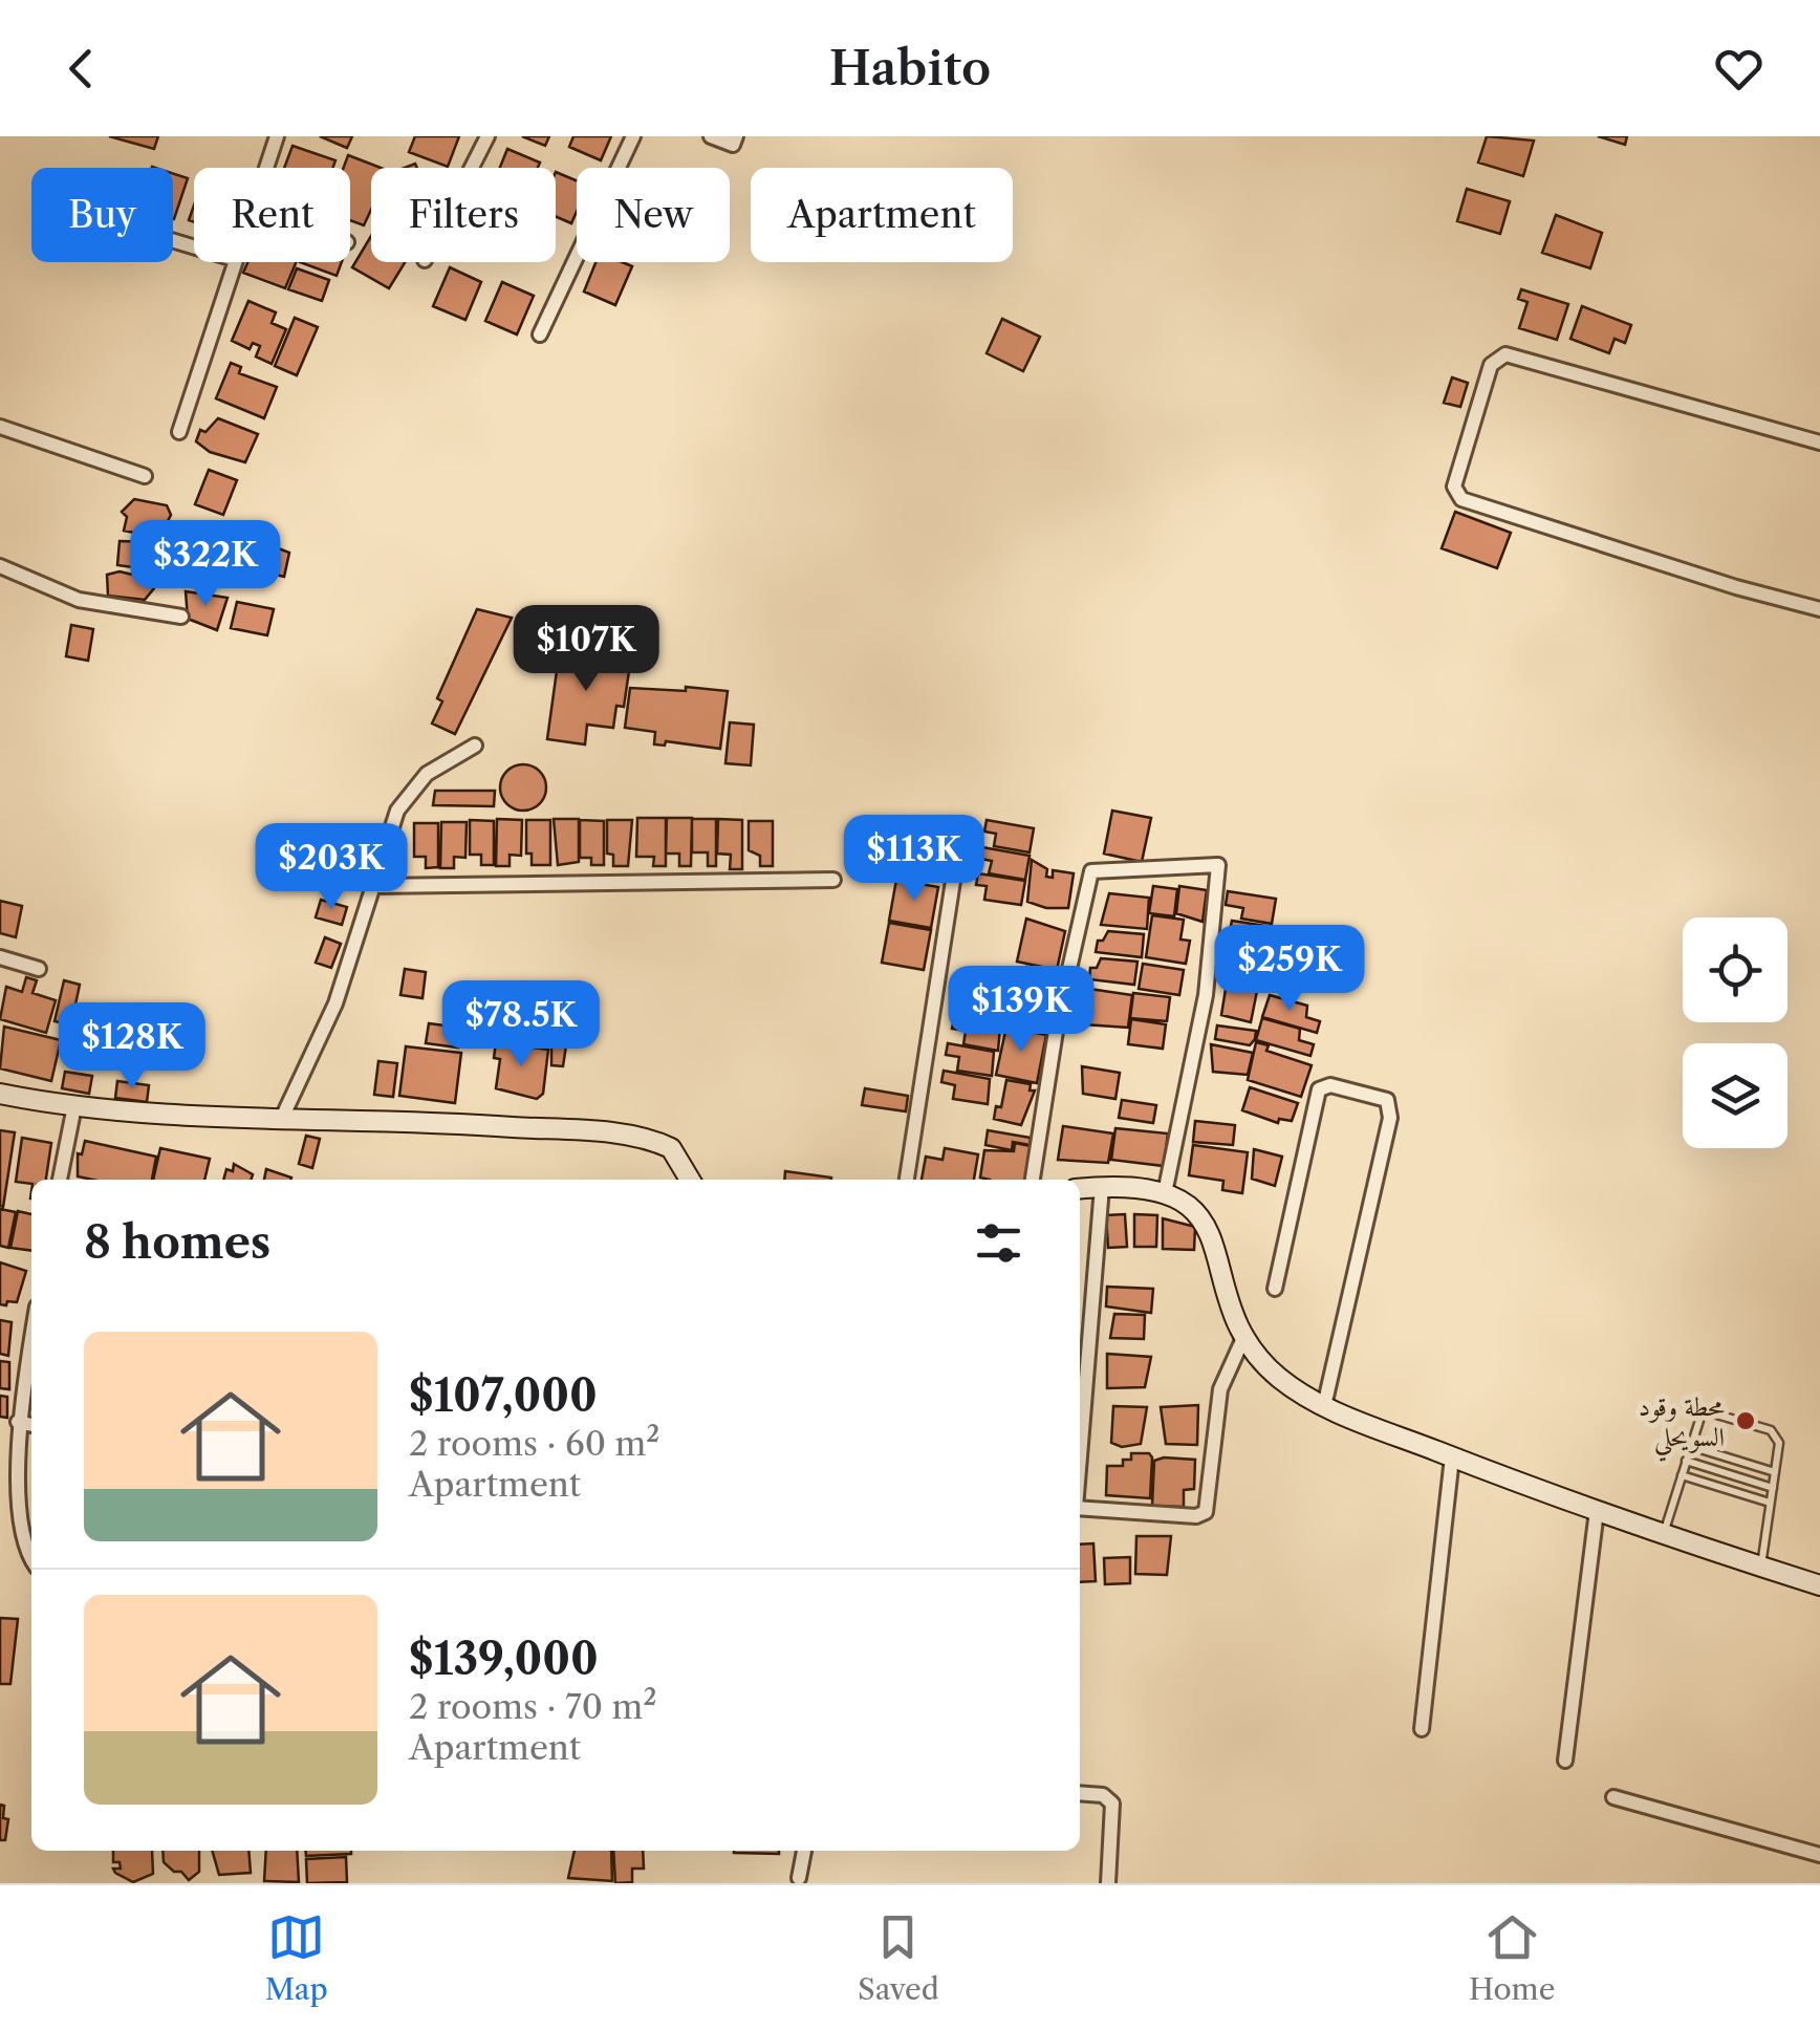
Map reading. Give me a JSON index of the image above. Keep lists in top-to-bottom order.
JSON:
{
  "places": ["محطة وقود السويحلي"],
  "page": {
    "header": "Habito",
    "chip": [
      "Buy",
      "Rent",
      "Filters",
      "New",
      "Apartment"
    ],
    "price": [
      "$322K",
      "$107K",
      "$113K",
      "$203K",
      "$259K",
      "$139K",
      "$78.5K",
      "$128K"
    ],
    "heading": "8 homes",
    "list": [
      {
        "name": "$107,000",
        "note": "2 rooms · 60 m² · Apartment"
      },
      {
        "name": "$139,000",
        "note": "2 rooms · 70 m² · Apartment"
      }
    ],
    "tabs": ["Map", "Saved", "Home"]
  }
}
